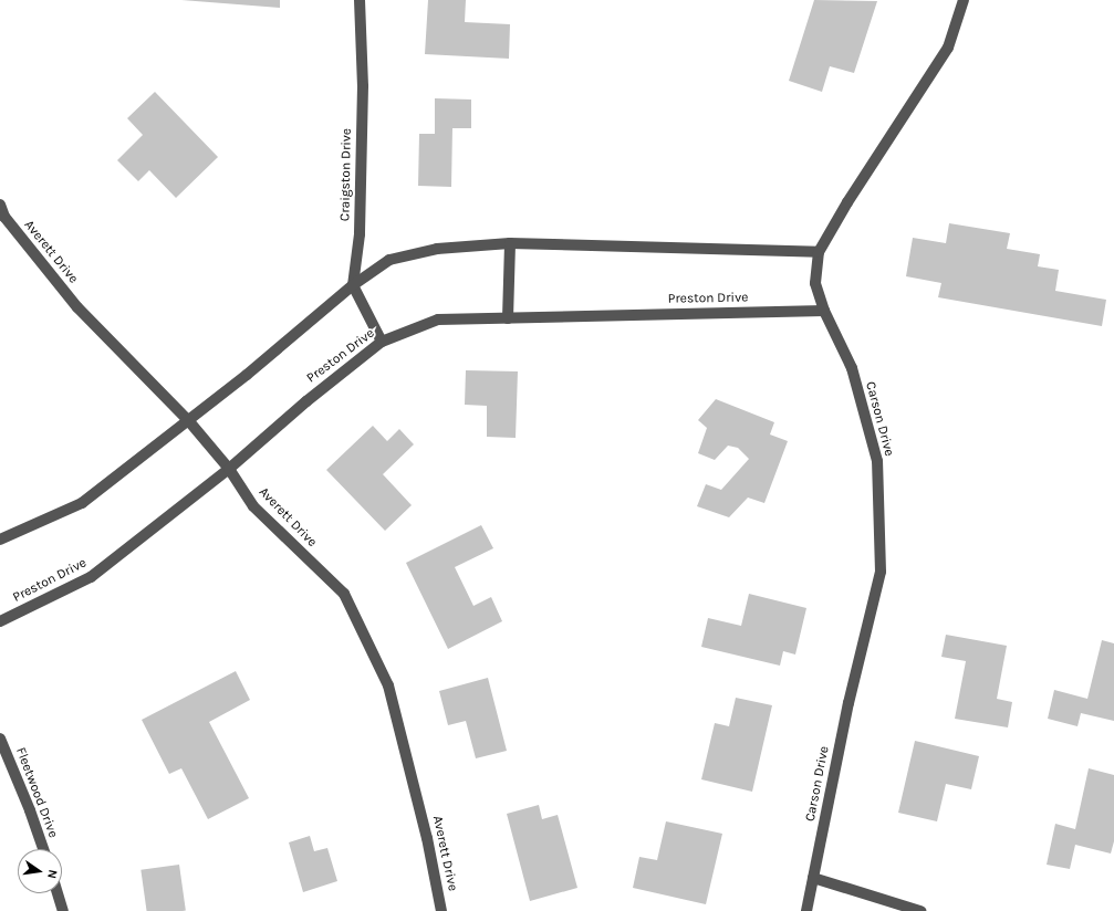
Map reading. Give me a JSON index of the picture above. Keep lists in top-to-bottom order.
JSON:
{
  "streets": {
    "street": [
      "Craigston Drive",
      "Averett Drive",
      "Preston Drive",
      "Carson Drive",
      "Fleetwood Drive"
    ]
  },
  "crossings": [
    ["Averett Drive", "Preston Drive"],
    ["Preston Drive", "Carson Drive"]
  ],
  "north": "right"
}
